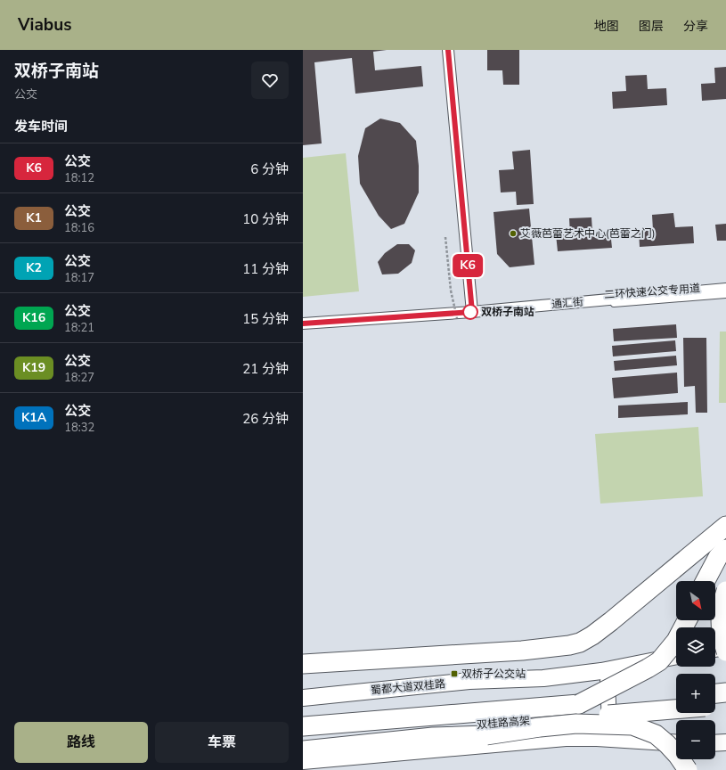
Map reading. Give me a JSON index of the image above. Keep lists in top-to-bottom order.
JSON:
{
  "streets": {
    "highway": ["双桂路高架"],
    "main road": ["蜀都大道双桂路"],
    "street": ["通汇街"],
    "lane": ["二环快速公交专用道"]
  },
  "places": {
    "other": ["艾薇芭蕾艺术中心(芭蕾之门)", "双桥子南站"],
    "transit": ["双桥子公交站"]
  },
  "lines": ["bus line K6"],
  "north": "bottom right",
  "page": {
    "header": "Viabus",
    "nav": ["地图", "图层", "分享"],
    "heading": [
      ["双桥子南站", "公交"],
      "发车时间"
    ],
    "on_map": "K6",
    "list": [
      {
        "mark": "K6",
        "name": "公交",
        "note": "18:12",
        "value": "6 分钟"
      },
      {
        "mark": "K1",
        "name": "公交",
        "note": "18:16",
        "value": "10 分钟"
      },
      {
        "mark": "K2",
        "name": "公交",
        "note": "18:17",
        "value": "11 分钟"
      },
      {
        "mark": "K16",
        "name": "公交",
        "note": "18:21",
        "value": "15 分钟"
      },
      {
        "mark": "K19",
        "name": "公交",
        "note": "18:27",
        "value": "21 分钟"
      },
      {
        "mark": "K1A",
        "name": "公交",
        "note": "18:32",
        "value": "26 分钟"
      }
    ],
    "map_buttons": ["+", "−"],
    "buttons": ["路线", "车票"]
  }
}
